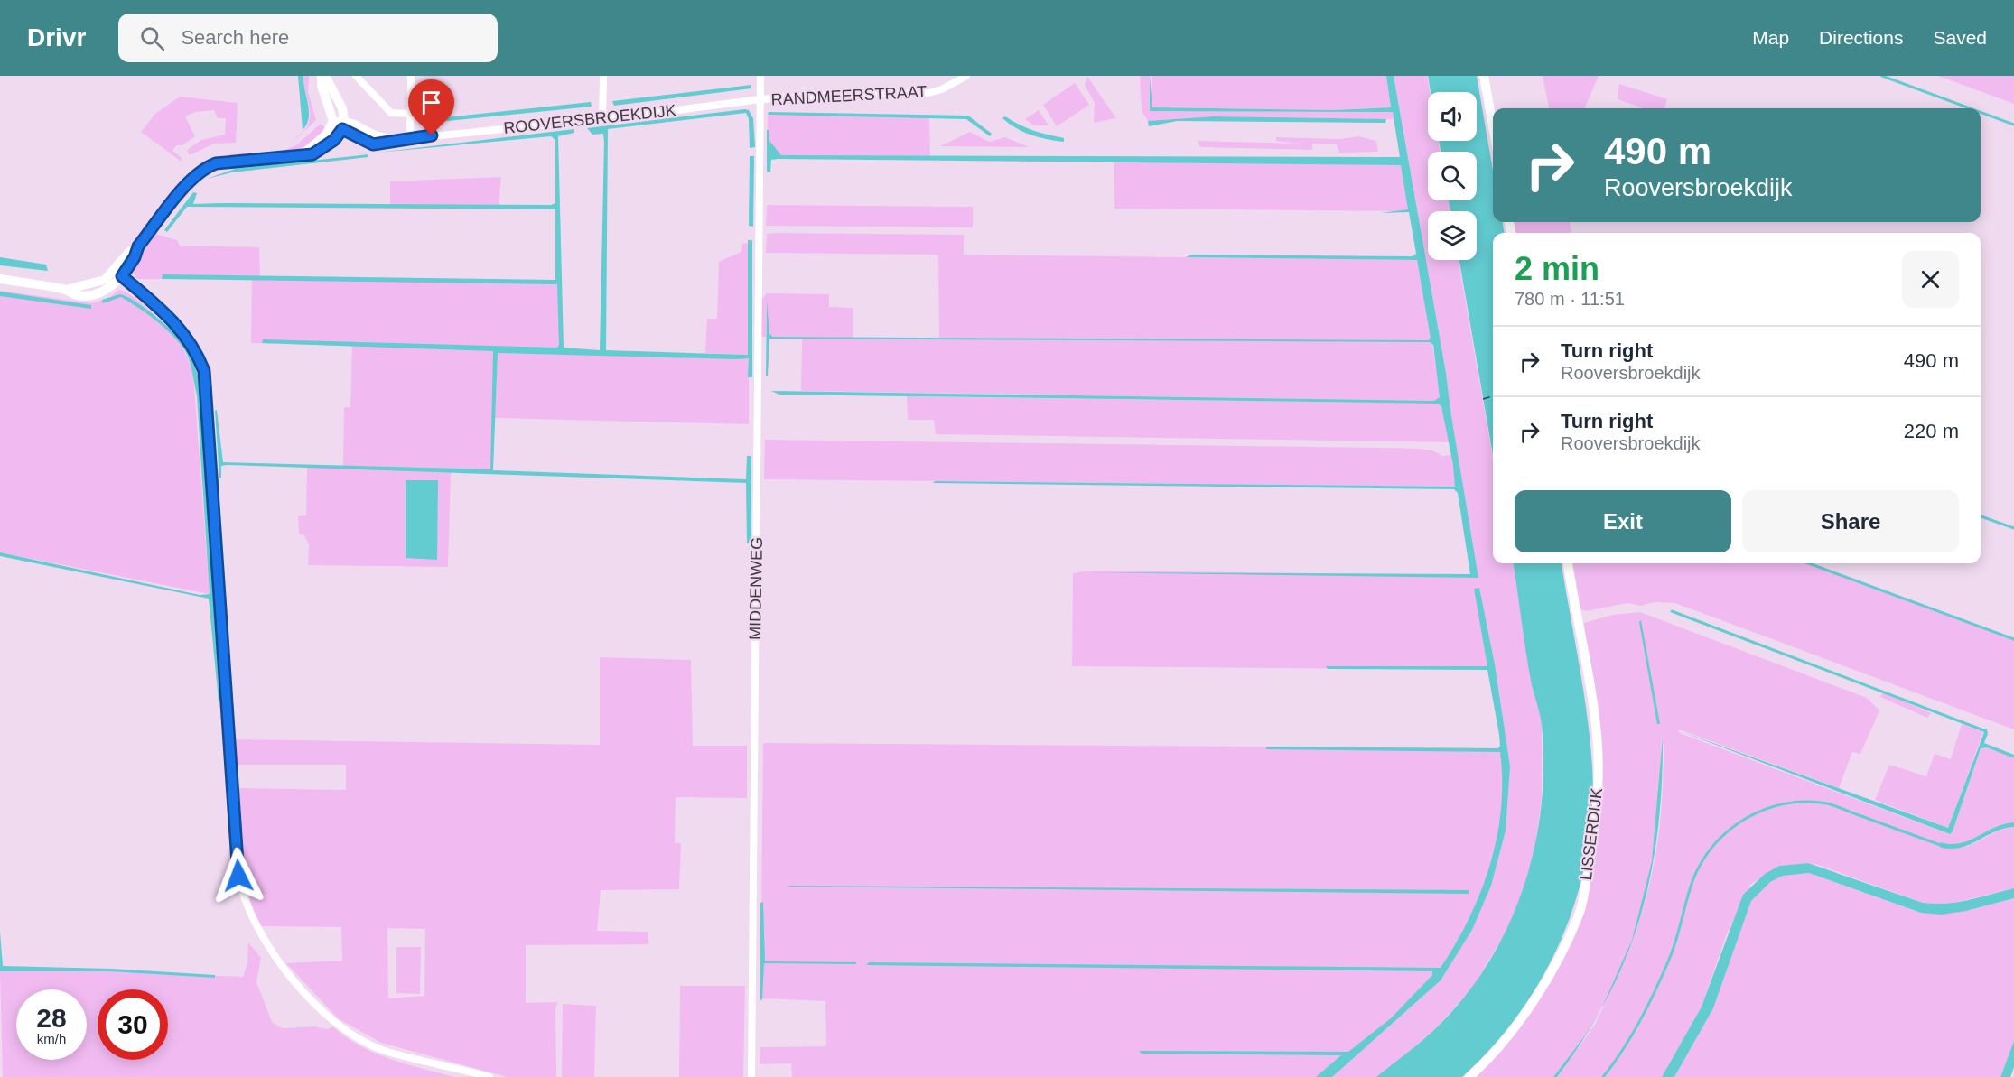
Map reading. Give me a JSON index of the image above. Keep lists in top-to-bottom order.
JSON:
{
  "streets": {
    "street": [
      "RANDMEERSTRAAT",
      "ROOVERSBROEKDIJK",
      "MIDDENWEG",
      "LISSERDIJK"
    ]
  },
  "crossings": [
    ["RANDMEERSTRAAT", "ROOVERSBROEKDIJK"],
    ["RANDMEERSTRAAT", "MIDDENWEG"],
    ["ROOVERSBROEKDIJK", "MIDDENWEG"]
  ],
  "page": {
    "header": "Drivr",
    "search": "Search here",
    "nav": ["Map", "Directions", "Saved"],
    "turn": ["490 m", "Rooversbroekdijk"],
    "heading": ["2 min", "780 m · 11:51"],
    "list": [
      {
        "name": "Turn right",
        "note": "Rooversbroekdijk",
        "value": "490 m"
      },
      {
        "name": "Turn right",
        "note": "Rooversbroekdijk",
        "value": "220 m"
      }
    ],
    "buttons": ["Exit", "Share"],
    "speed": "28 km/h",
    "limit": "30"
  }
}
